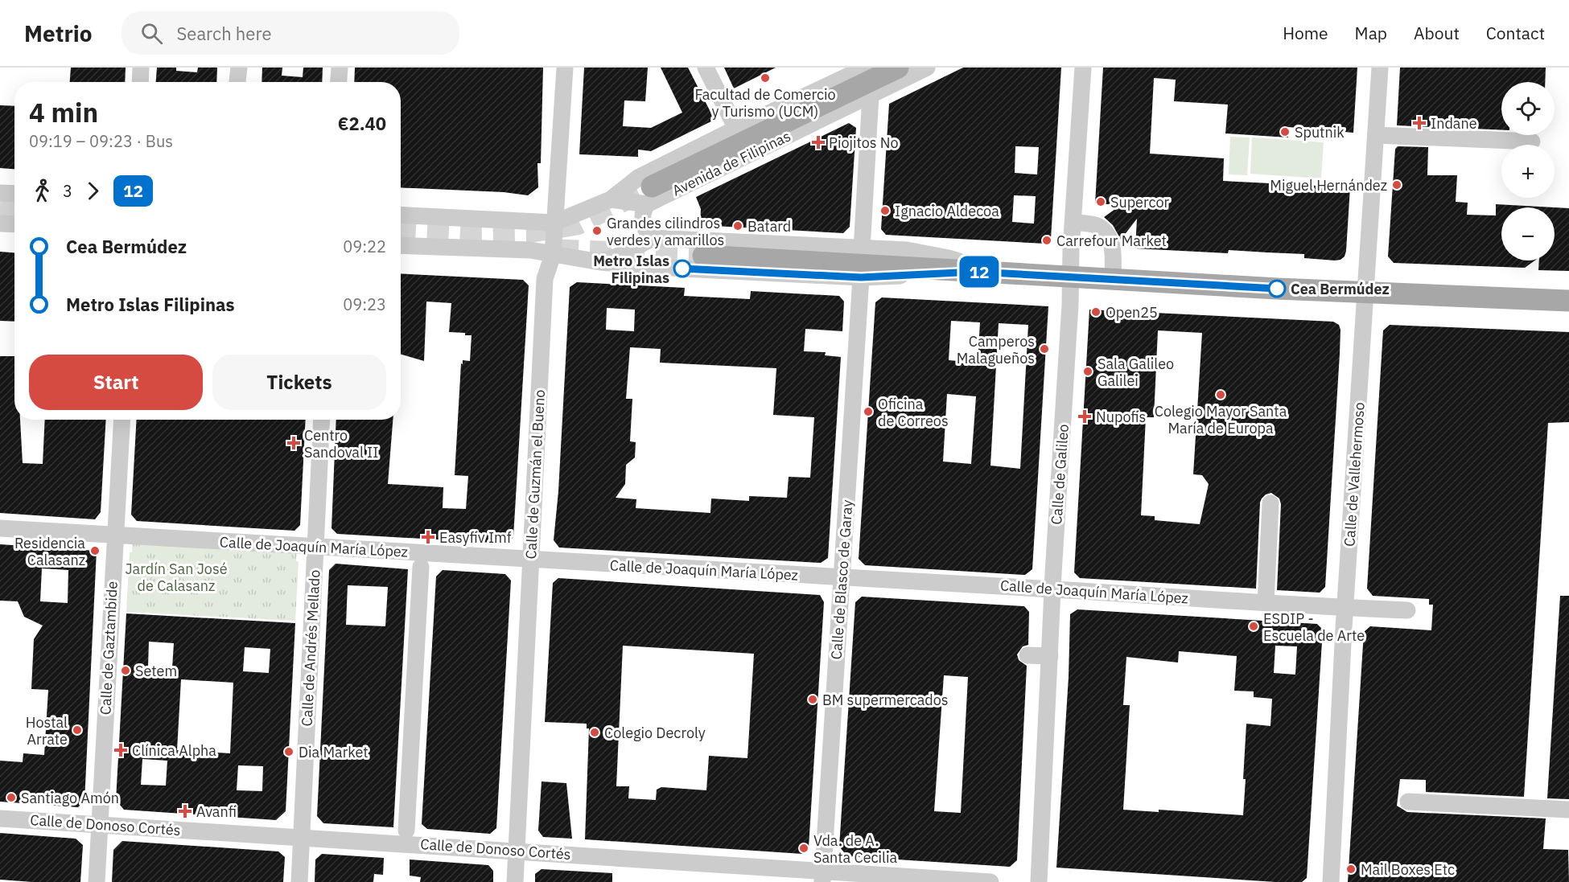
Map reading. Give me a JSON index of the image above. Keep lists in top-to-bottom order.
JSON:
{
  "streets": {
    "main road": ["Avenida de Filipinas"],
    "street": [
      "Calle de Guzmán el Bueno",
      "Calle de Galileo",
      "Calle de Vallehermoso",
      "Calle de Joaquín María López",
      "Calle de Blasco de Garay",
      "Calle de Gaztambide",
      "Calle de Andrés Mellado",
      "Calle de Donoso Cortés"
    ]
  },
  "crossings": [
    ["Avenida de Filipinas", "Calle de Guzmán el Bueno"],
    ["Calle de Guzmán el Bueno", "Calle de Joaquín María López"],
    ["Calle de Guzmán el Bueno", "Calle de Donoso Cortés"],
    ["Calle de Galileo", "Calle de Joaquín María López"],
    ["Calle de Vallehermoso", "Calle de Joaquín María López"],
    ["Calle de Joaquín María López", "Calle de Blasco de Garay"],
    ["Calle de Joaquín María López", "Calle de Gaztambide"],
    ["Calle de Joaquín María López", "Calle de Andrés Mellado"],
    ["Calle de Blasco de Garay", "Calle de Donoso Cortés"],
    ["Calle de Gaztambide", "Calle de Donoso Cortés"],
    ["Calle de Andrés Mellado", "Calle de Donoso Cortés"]
  ],
  "parks": ["Jardín San José de Calasanz"],
  "places": {
    "other": [
      "Facultad de Comercio y Turismo (UCM)",
      "Sputnik",
      "Miguel Hernández",
      "Supercor",
      "Ignacio Aldecoa",
      "Batard",
      "Grandes cilindros verdes y amarillos",
      "Carrefour Market",
      "Metro Islas Filipinas",
      "Cea Bermúdez",
      "Open25",
      "Camperos Malagueños",
      "Sala Galileo Galilei",
      "Colegio Mayor Santa María de Europa",
      "Oficina de Correos",
      "Residencia Calasanz",
      "ESDIP - Escuela de Arte",
      "Setem",
      "BM supermercados",
      "Hostal Arrate",
      "Colegio Decroly",
      "Dia Market",
      "Santiago Amón",
      "Vda. de A. Santa Cecilia",
      "Mail Boxes Etc"
    ],
    "health": [
      "Indane",
      "Piojitos No",
      "Nupofis",
      "Centro Sandoval II",
      "Easyfiv Imf",
      "Clínica Alpha",
      "Avanfi"
    ]
  },
  "lines": ["bus line 12"],
  "page": {
    "header": "Metrio",
    "search": "Search here",
    "nav": [
      "Home",
      "Map",
      "About",
      "Contact"
    ],
    "on_map": "12",
    "map_buttons": ["+", "−"],
    "heading": ["4 min", "09:19 – 09:23 · Bus", "€2.40"],
    "legs": ["3", "12"],
    "list": [
      {
        "name": "Cea Bermúdez",
        "value": "09:22"
      },
      {
        "name": "Metro Islas Filipinas",
        "value": "09:23"
      }
    ],
    "buttons": ["Start", "Tickets"]
  }
}
